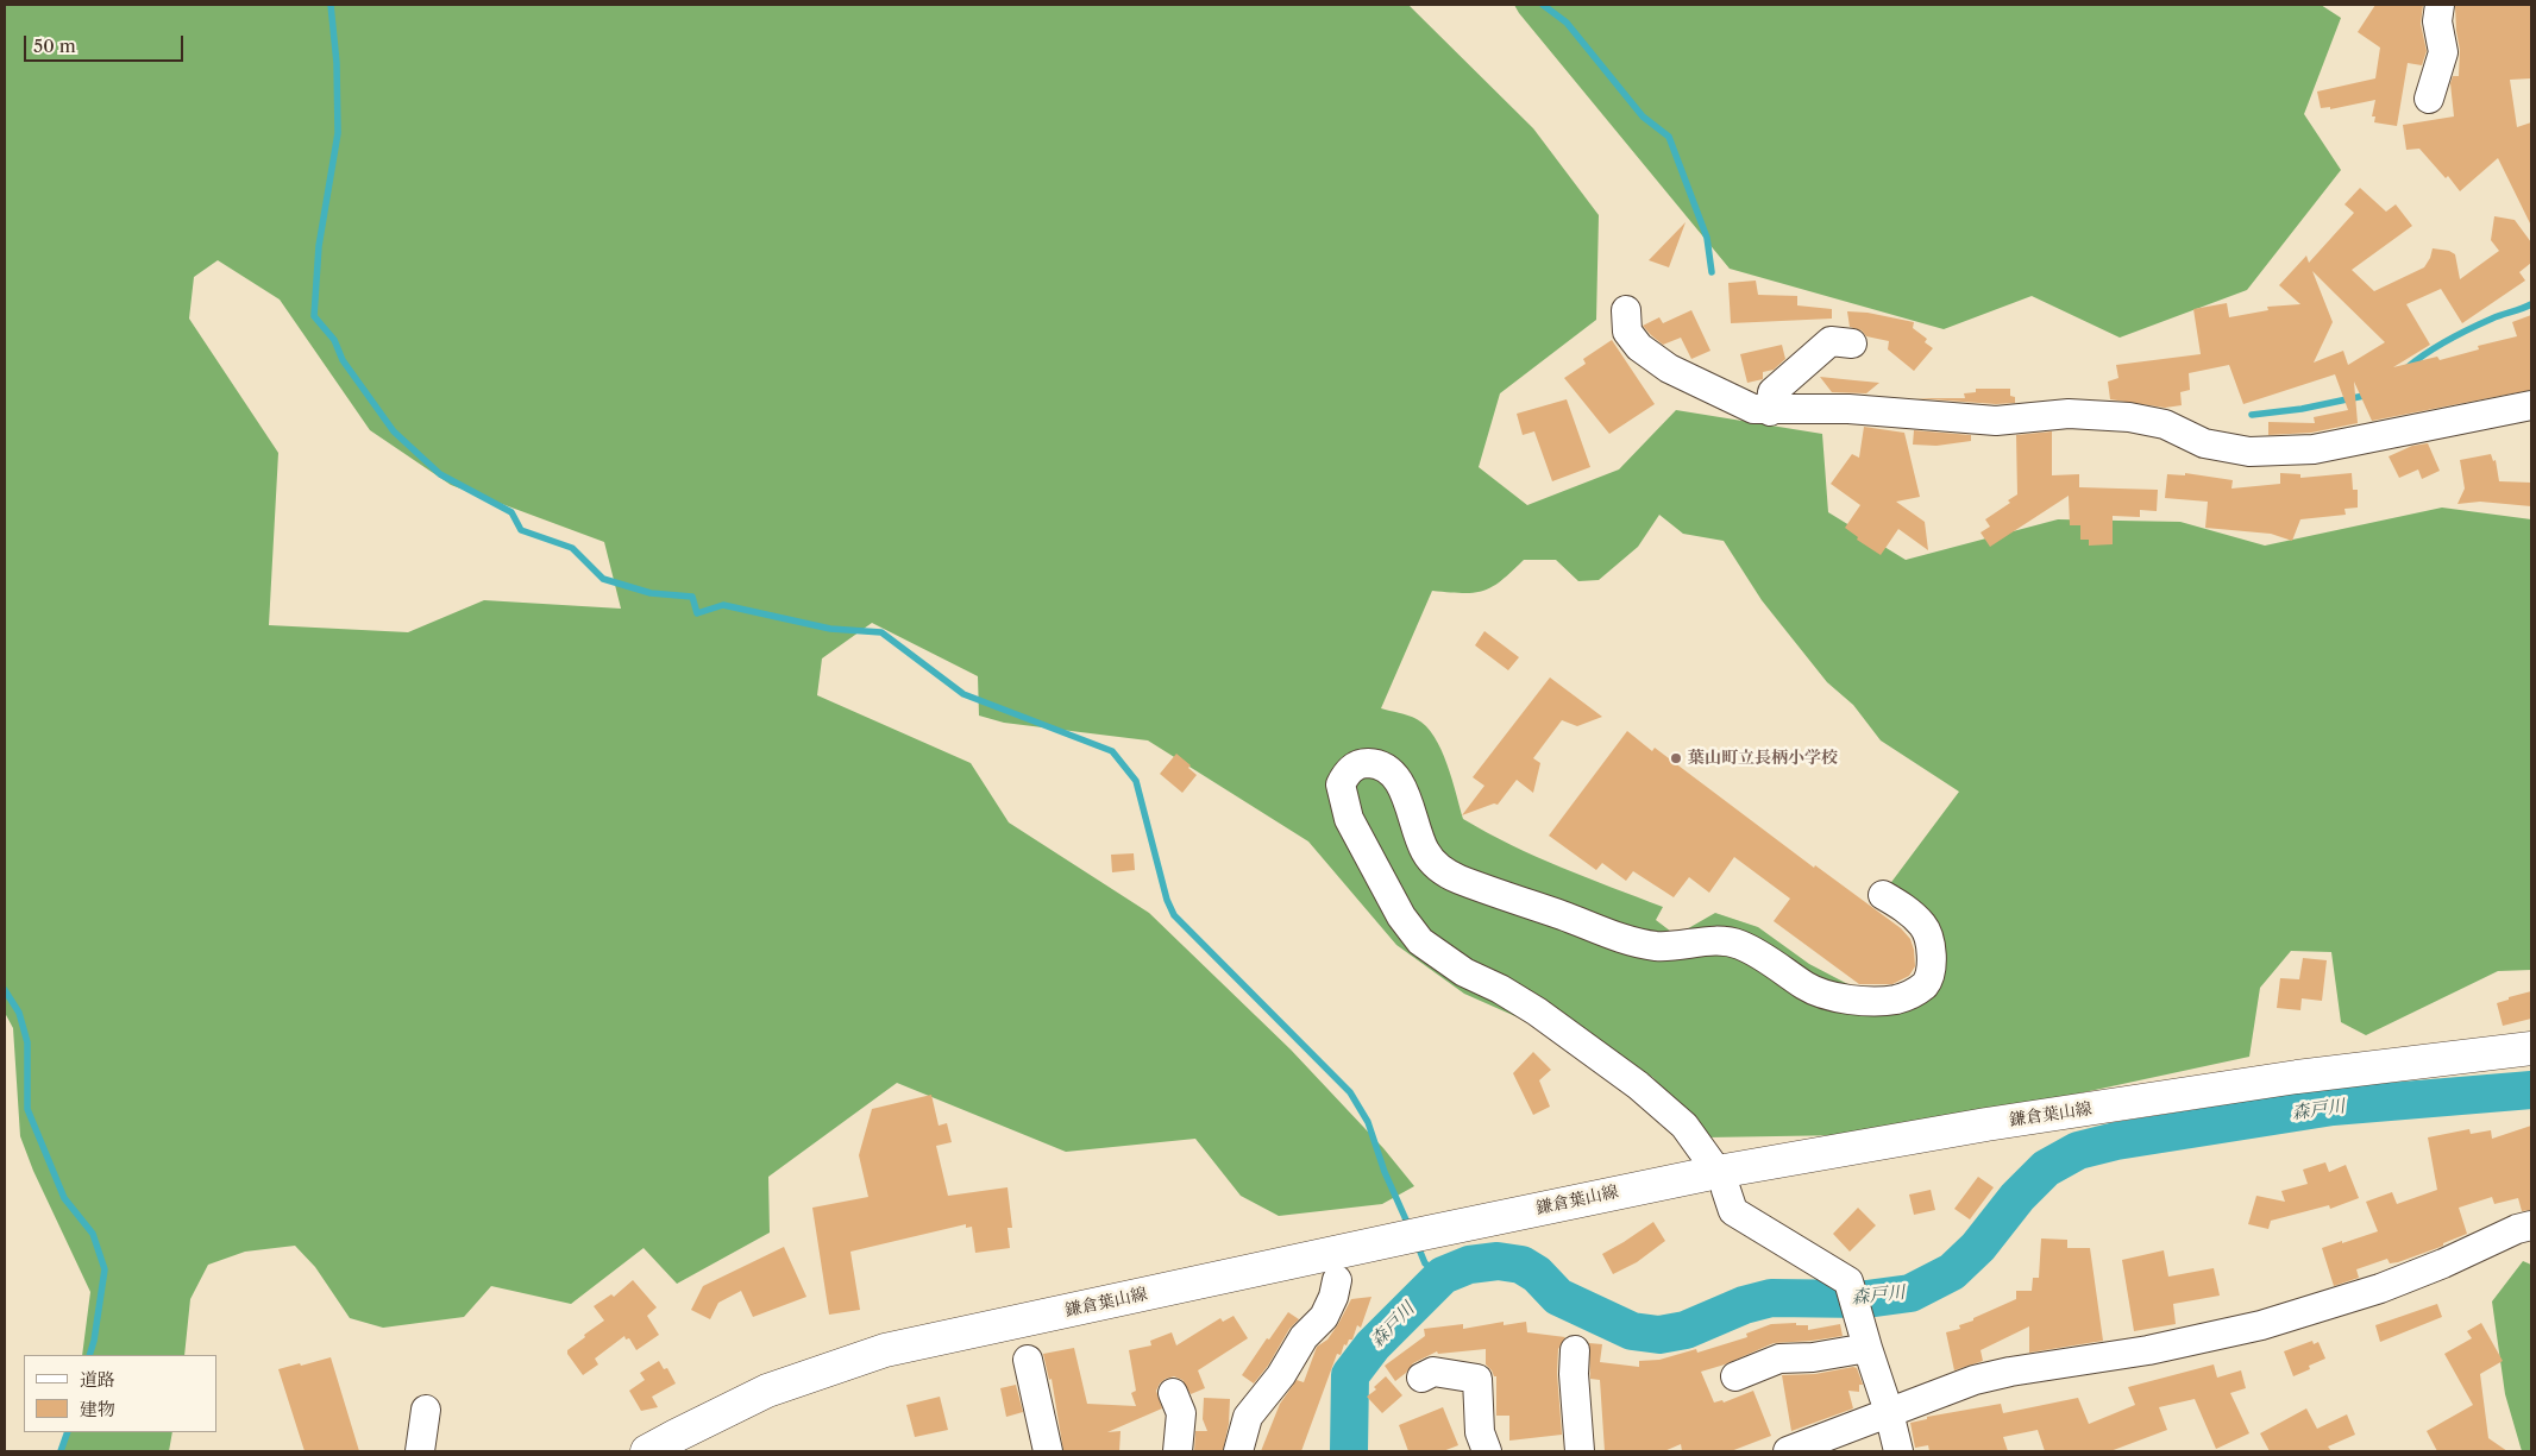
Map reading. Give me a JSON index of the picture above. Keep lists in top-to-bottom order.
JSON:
{
  "streets": {
    "main road": ["鎌倉葉山線"]
  },
  "water": ["森戸川"],
  "places": ["葉山町立長柄小学校"],
  "legend": ["道路", "建物"],
  "scale_bar": "50 m"
}
